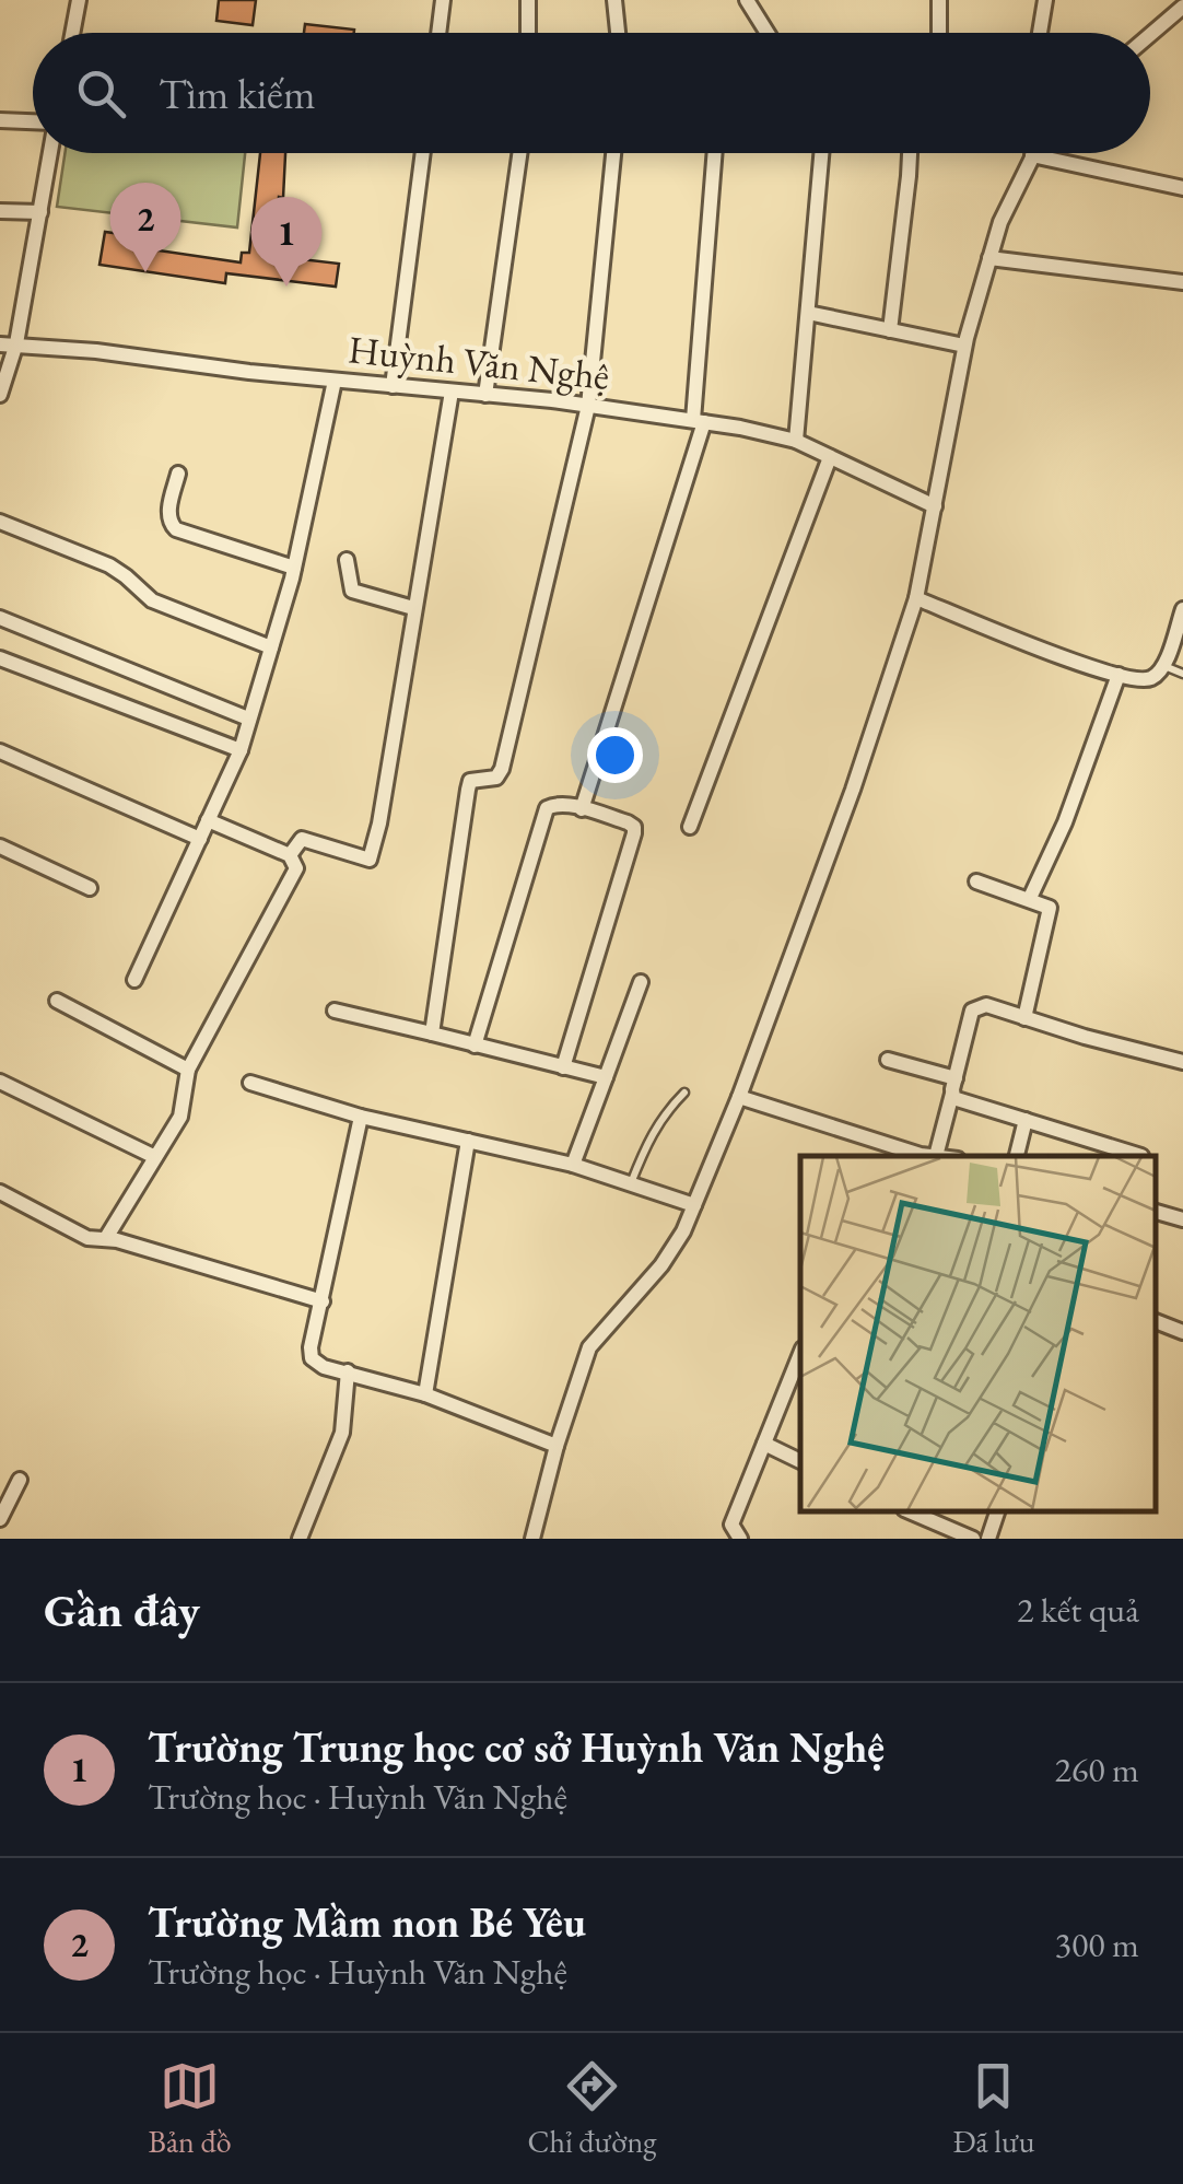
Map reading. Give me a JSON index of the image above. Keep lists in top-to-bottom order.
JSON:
{
  "streets": {
    "street": ["Huỳnh Văn Nghệ"]
  },
  "page": {
    "search": "Tìm kiếm",
    "pins": ["2", "1"],
    "heading": ["Gần đây", "2 kết quả"],
    "list": [
      {
        "mark": "1",
        "name": "Trường Trung học cơ sở Huỳnh Văn Nghệ",
        "note": "Trường học · Huỳnh Văn Nghệ",
        "value": "260 m"
      },
      {
        "mark": "2",
        "name": "Trường Mầm non Bé Yêu",
        "note": "Trường học · Huỳnh Văn Nghệ",
        "value": "300 m"
      }
    ],
    "nav": ["Bản đồ", "Chỉ đường", "Đã lưu"]
  }
}
